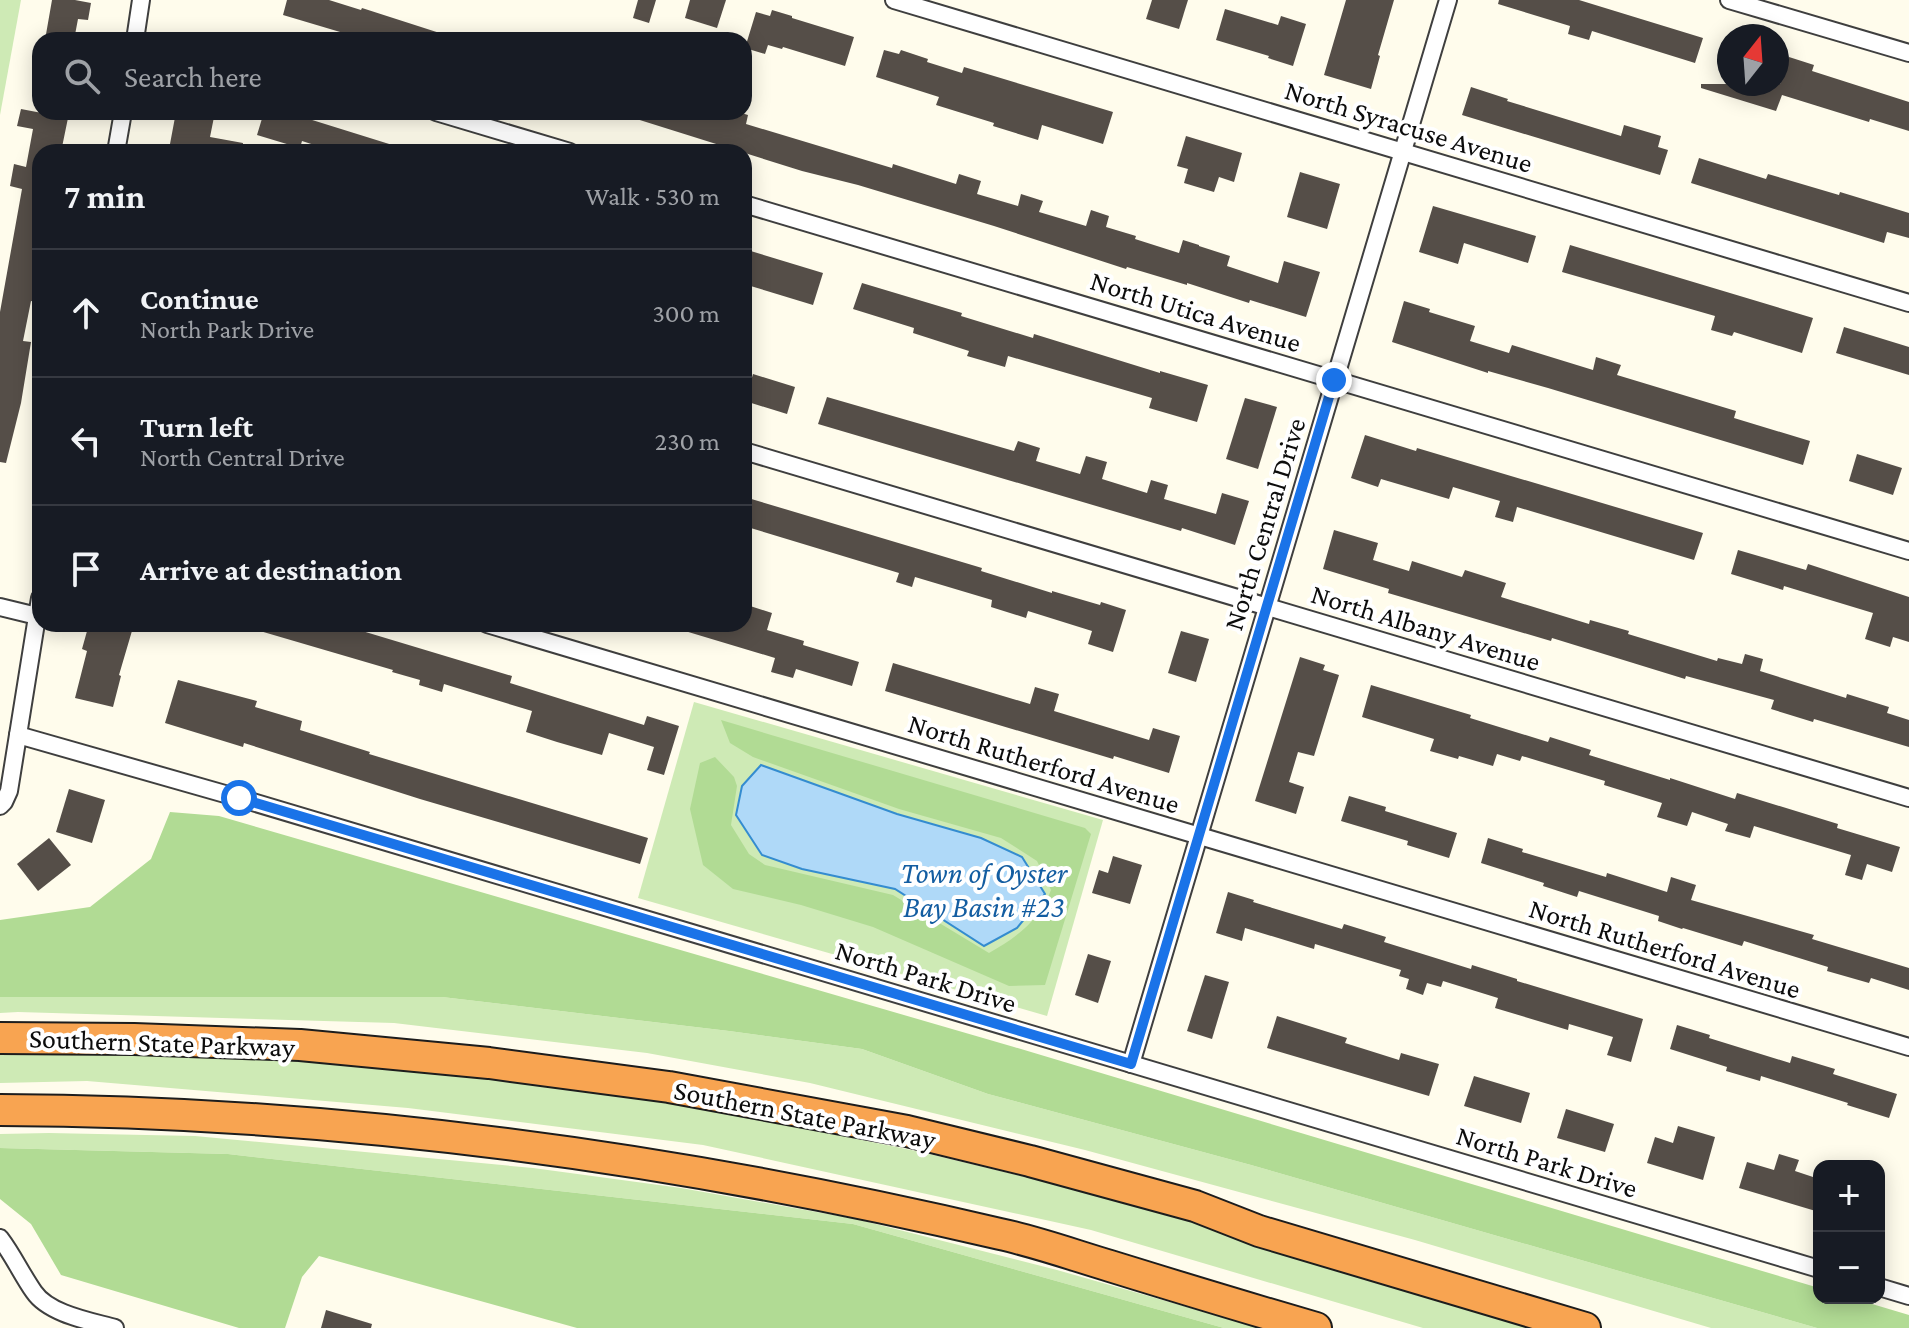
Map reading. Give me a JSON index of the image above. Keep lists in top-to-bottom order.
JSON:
{
  "streets": {
    "highway": ["Southern State Parkway"],
    "street": [
      "North Syracuse Avenue",
      "North Utica Avenue",
      "North Central Drive",
      "North Albany Avenue",
      "North Rutherford Avenue",
      "North Park Drive"
    ]
  },
  "crossings": [
    ["North Syracuse Avenue", "North Central Drive"],
    ["North Utica Avenue", "North Central Drive"],
    ["North Central Drive", "North Albany Avenue"],
    ["North Central Drive", "North Rutherford Avenue"],
    ["North Central Drive", "North Park Drive"]
  ],
  "water": ["Town of Oyster Bay Basin #23"],
  "north": "top",
  "page": {
    "search": "Search here",
    "heading": ["7 min", "Walk · 530 m"],
    "list": [
      ["Continue", "North Park Drive", "300 m"],
      ["Turn left", "North Central Drive", "230 m"],
      "Arrive at destination"
    ],
    "map_buttons": ["+", "−"]
  }
}
